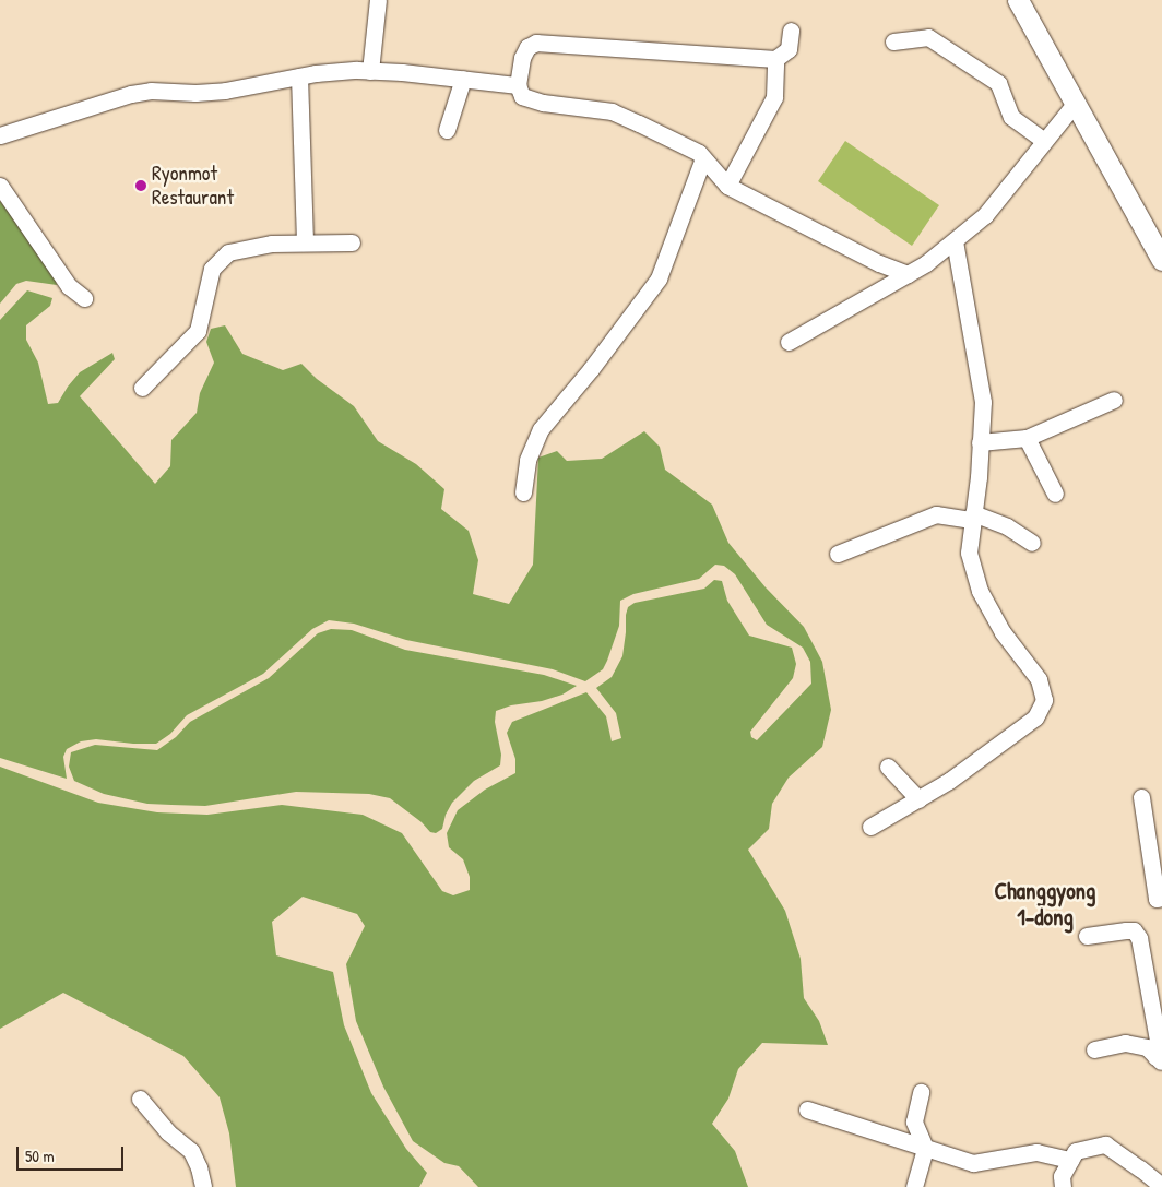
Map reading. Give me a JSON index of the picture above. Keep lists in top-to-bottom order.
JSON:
{
  "districts": ["Changgyong 1-dong"],
  "places": ["Ryonmot Restaurant"],
  "scale_bar": "50 m"
}
